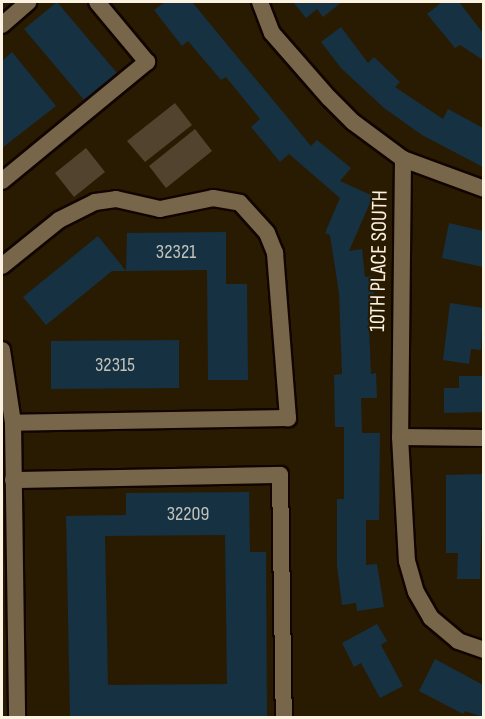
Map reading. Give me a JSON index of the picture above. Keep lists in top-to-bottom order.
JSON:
{
  "streets": {
    "street": ["10TH PLACE SOUTH"]
  },
  "house_numbers": ["32321", "32315", "32209"]
}
